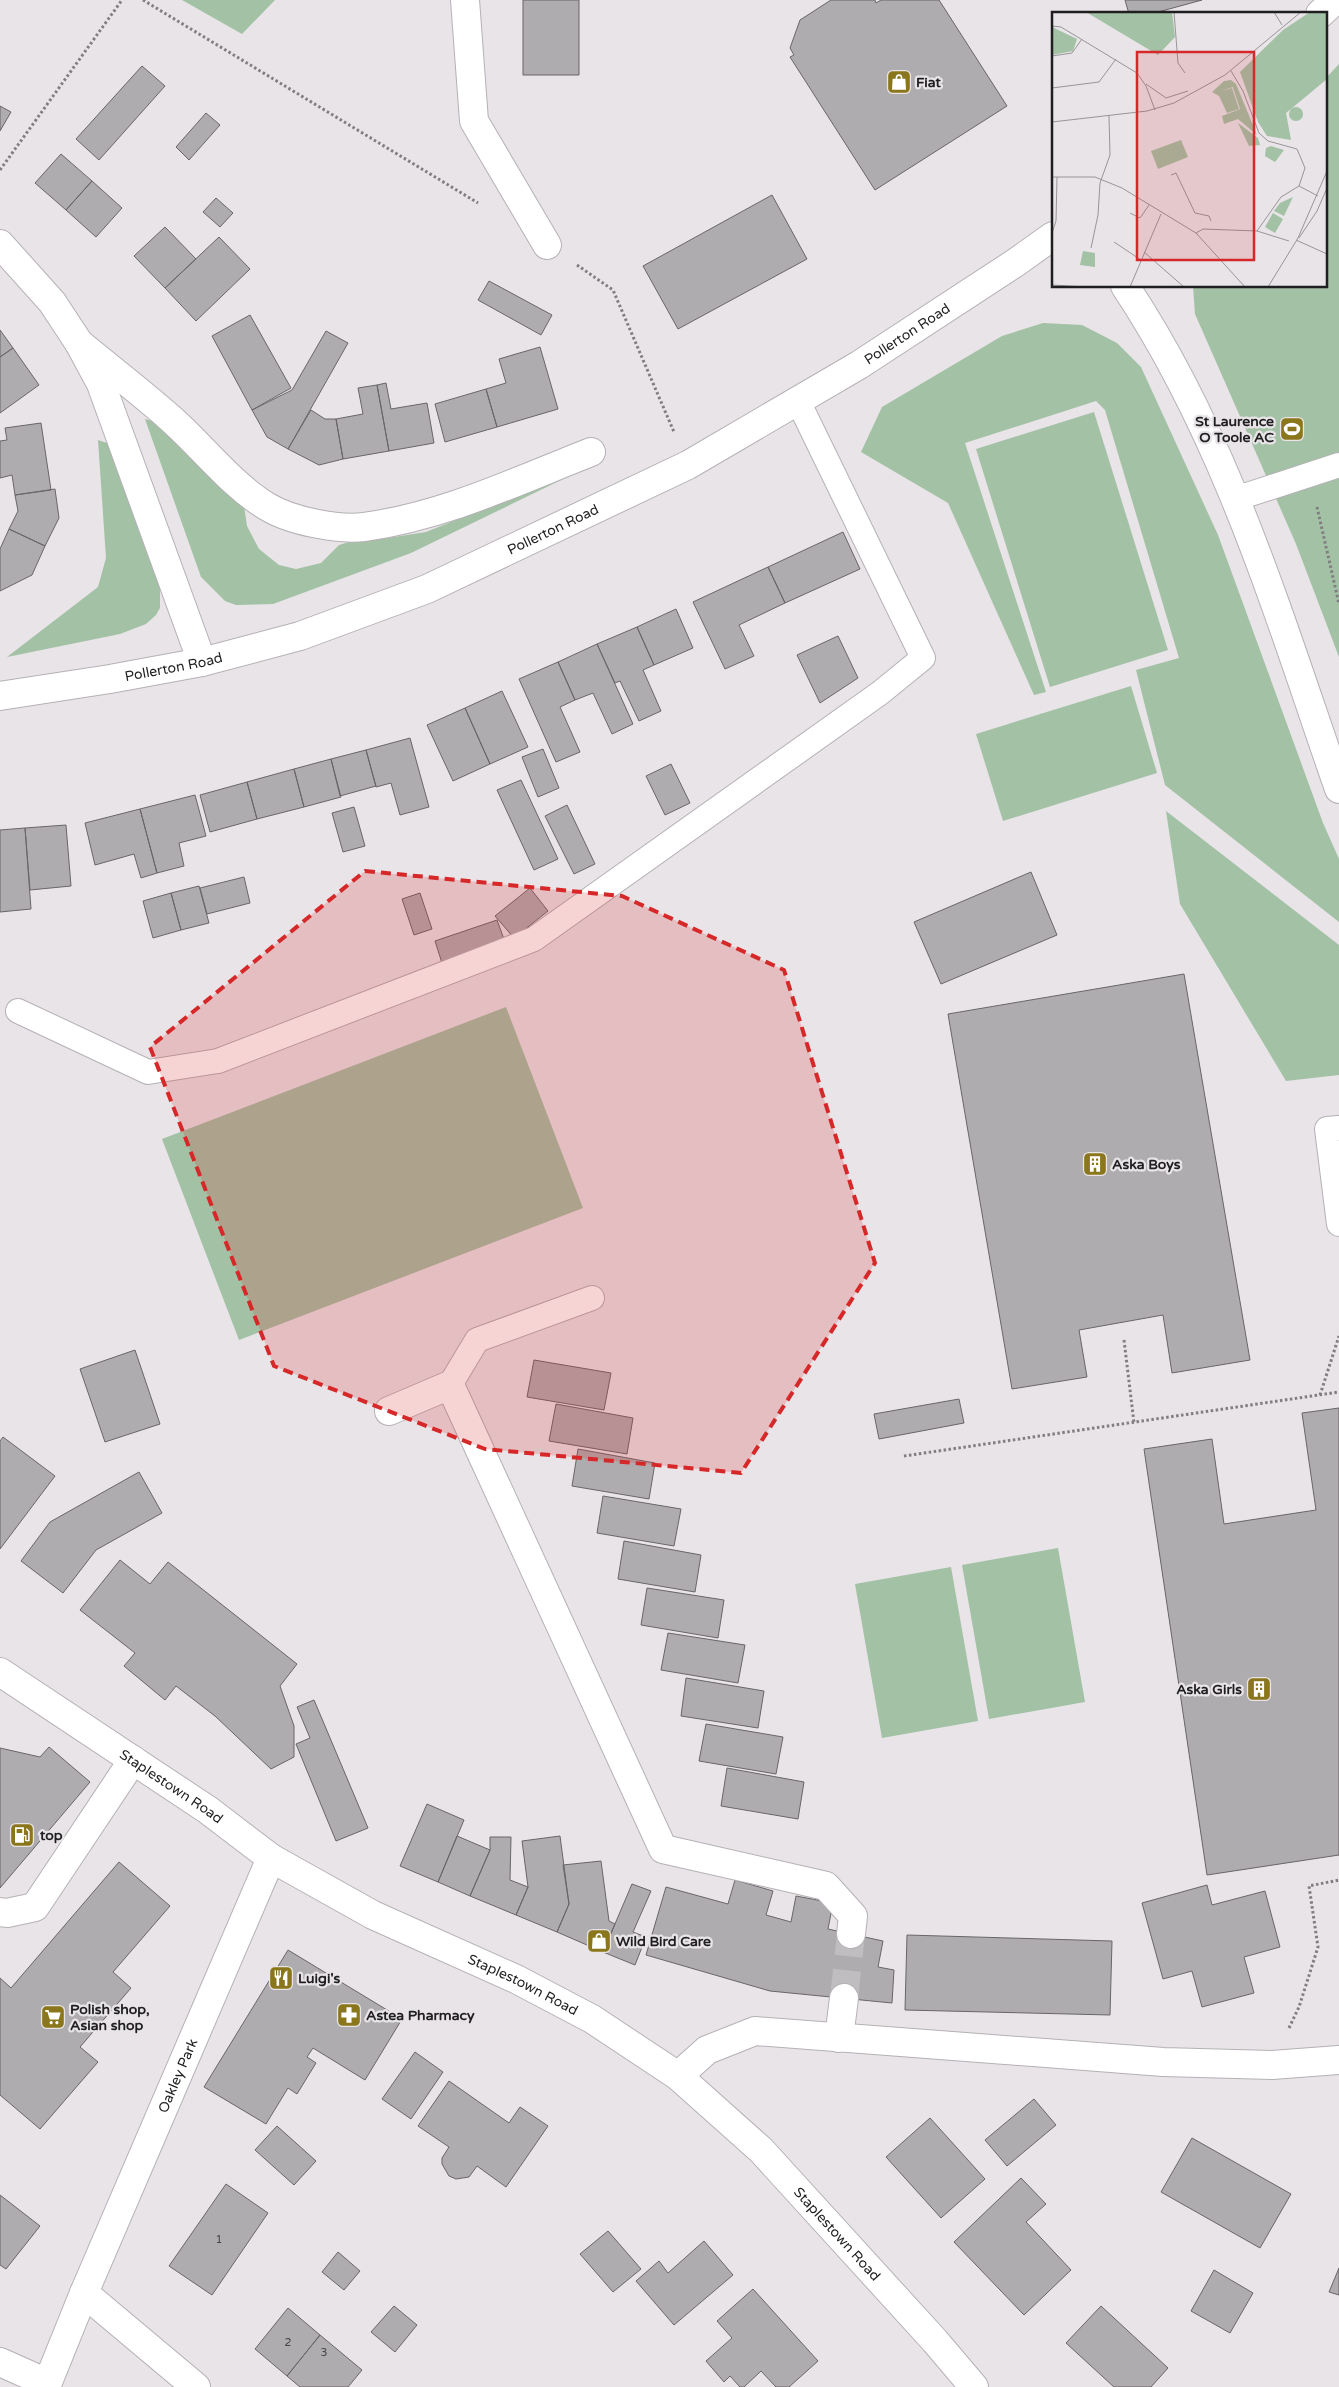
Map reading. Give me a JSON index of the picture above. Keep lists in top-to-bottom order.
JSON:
{
  "streets": {
    "street": ["Pollerton Road", "Staplestown Road", "Oakley Park"]
  },
  "crossings": [
    ["Staplestown Road", "Oakley Park"]
  ],
  "places": {
    "shop": ["Fiat", "Wild Bird Care"],
    "sports": ["St Laurence O Toole AC"],
    "building": ["Aska Boys", "Aska Girls"],
    "fuel station": ["top"],
    "restaurant": ["Luigi's"],
    "pharmacy": ["Astea Pharmacy"],
    "supermarket": ["Polish shop, Asian shop"]
  },
  "house_numbers": ["1", "2", "3"]
}
